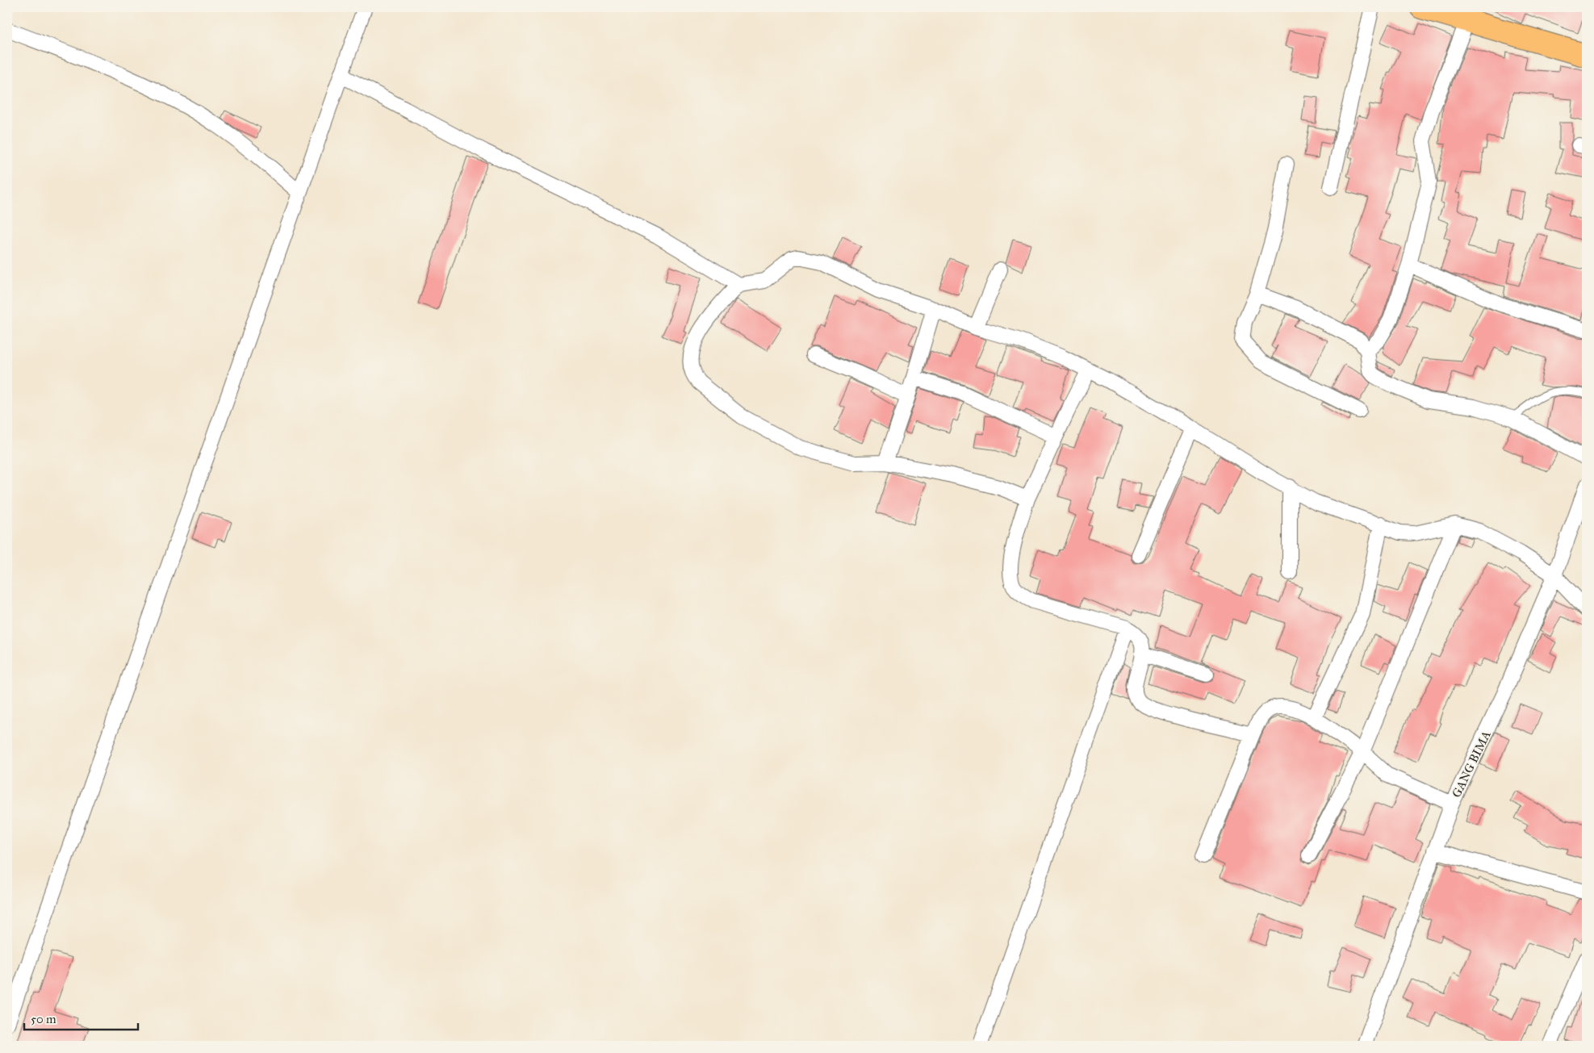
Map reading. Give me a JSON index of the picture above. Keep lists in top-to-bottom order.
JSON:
{
  "streets": {
    "street": ["GANG BIMA"]
  },
  "scale_bar": "50 m"
}
